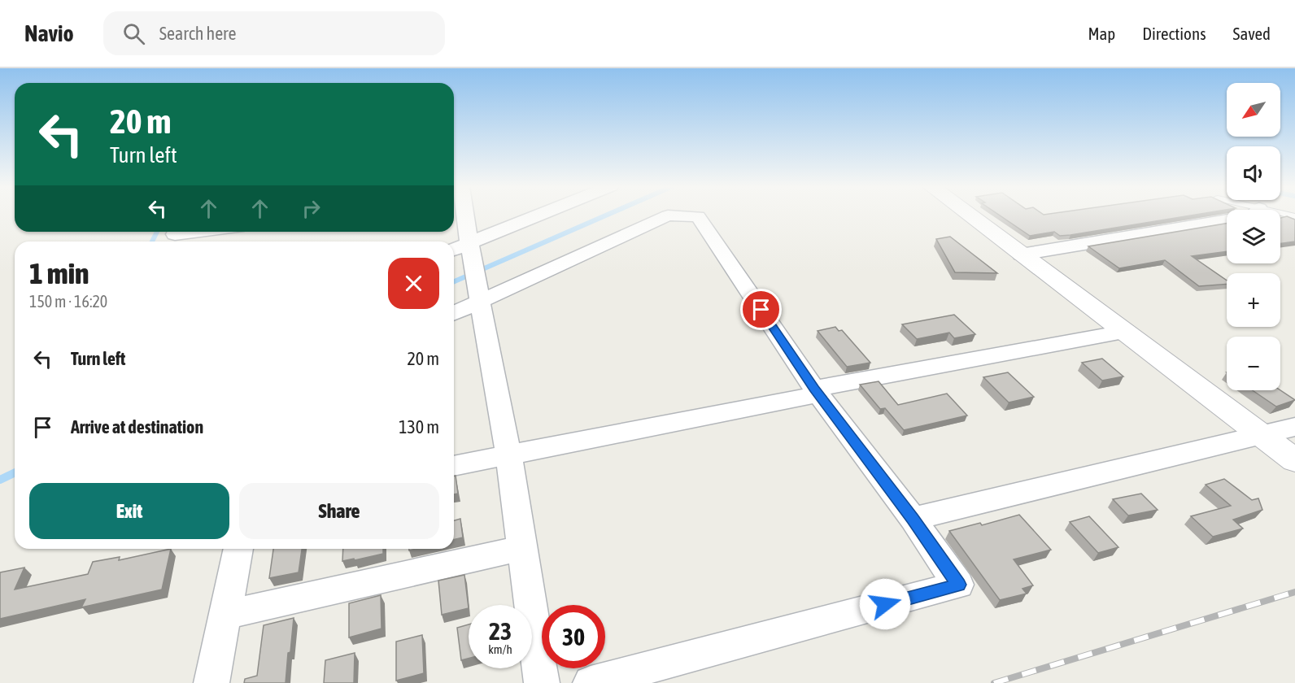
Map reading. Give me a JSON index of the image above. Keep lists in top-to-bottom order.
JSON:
{
  "north": "bottom left",
  "page": {
    "header": "Navio",
    "search": "Search here",
    "nav": ["Map", "Directions", "Saved"],
    "map_buttons": ["+", "−"],
    "turn": ["20 m", "Turn left"],
    "heading": ["1 min", "150 m · 16:20"],
    "list": [
      {
        "name": "Turn left",
        "value": "20 m"
      },
      {
        "name": "Arrive at destination",
        "value": "130 m"
      }
    ],
    "buttons": ["Exit", "Share"],
    "speed": "23 km/h",
    "limit": "30"
  }
}
